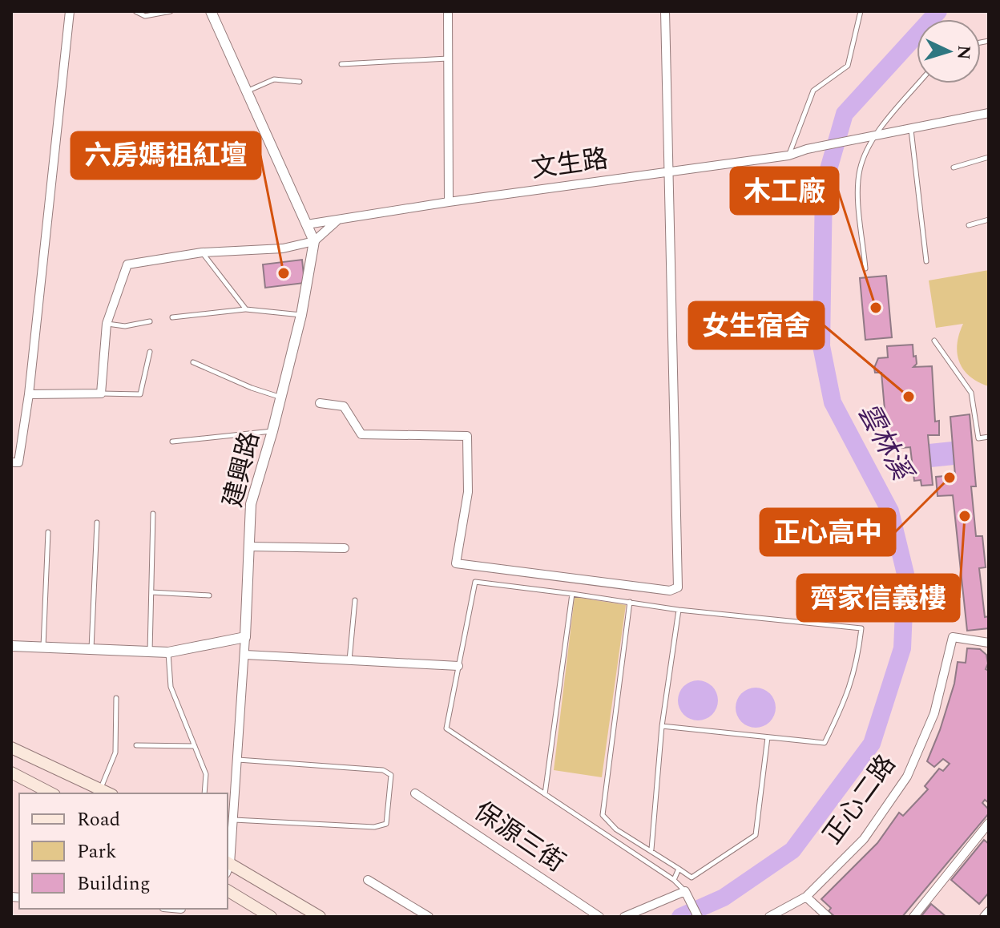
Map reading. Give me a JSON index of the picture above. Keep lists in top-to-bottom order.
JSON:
{
  "streets": {
    "street": [
      "文生路",
      "建興路",
      "正心二路",
      "保源三街"
    ]
  },
  "water": ["雲林溪"],
  "places": [
    "六房媽祖紅壇",
    "木工廠",
    "女生宿舍",
    "正心高中",
    "齊家信義樓"
  ],
  "legend": ["Road", "Park", "Building"],
  "north": "right"
}
